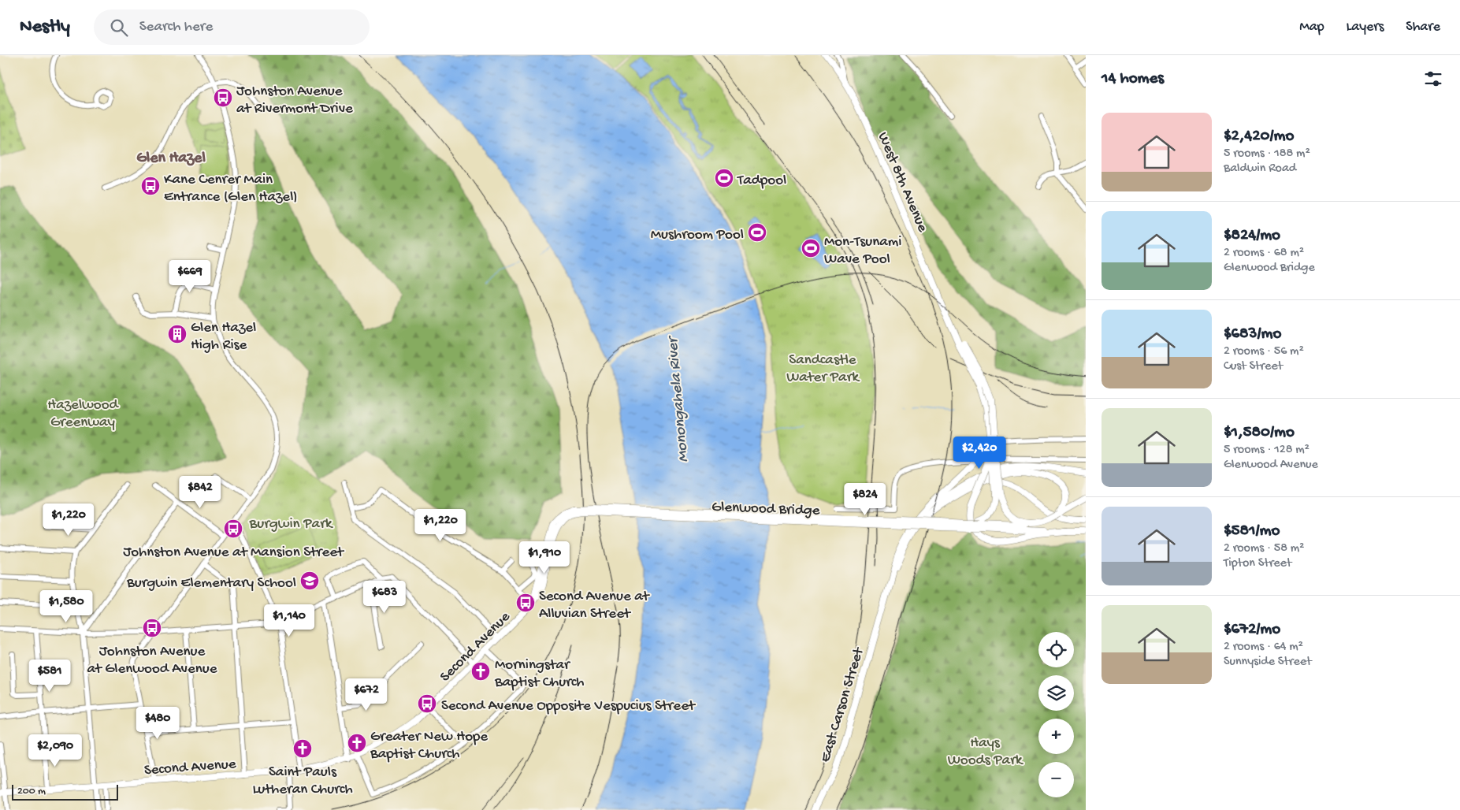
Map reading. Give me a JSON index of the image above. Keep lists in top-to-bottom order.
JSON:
{
  "streets": {
    "main road": [
      "West 8th Avenue",
      "Glenwood Bridge",
      "Second Avenue",
      "East Carson Street"
    ]
  },
  "crossings": [
    ["Glenwood Bridge", "Second Avenue"]
  ],
  "districts": ["Glen Hazel"],
  "water": ["Monongahela River"],
  "parks": [
    "Sandcastle Water Park",
    "Hazelwood Greenway",
    "Burgwin Park",
    "Hays Woods Park"
  ],
  "places": {
    "bus stop": [
      "Johnston Avenue at Rivermont Drive",
      "Kane Cenrer Main Entrance (Glen Hazel)",
      "Johnston Avenue at Mansion Street",
      "Second Avenue at Alluvian Street",
      "Johnston Avenue at Glenwood Avenue",
      "Second Avenue Opposite Vespucius Street"
    ],
    "sports": ["Tadpool", "Mushroom Pool", "Mon-Tsunami Wave Pool"],
    "building": ["Glen Hazel High Rise"],
    "school or university": ["Burgwin Elementary School"],
    "church": ["Morningstar Baptist Church", "Greater New Hope Baptist Church", "Saint Pauls Lutheran Church"]
  },
  "scale_bar": "200 m",
  "page": {
    "header": "Nestly",
    "search": "Search here",
    "nav": ["Map", "Layers", "Share"],
    "heading": "14 homes",
    "list": [
      {
        "name": "$2,420/mo",
        "note": "5 rooms · 188 m² · Baldwin Road"
      },
      {
        "name": "$824/mo",
        "note": "2 rooms · 68 m² · Glenwood Bridge"
      },
      {
        "name": "$683/mo",
        "note": "2 rooms · 56 m² · Cust Street"
      },
      {
        "name": "$1,580/mo",
        "note": "5 rooms · 128 m² · Glenwood Avenue"
      },
      {
        "name": "$581/mo",
        "note": "2 rooms · 58 m² · Tipton Street"
      },
      {
        "name": "$672/mo",
        "note": "2 rooms · 64 m² · Sunnyside Street"
      }
    ],
    "price": [
      "$669",
      "$2,420",
      "$842",
      "$824",
      "$1,220",
      "$1,220",
      "$1,910",
      "$683",
      "$1,580",
      "$1,140",
      "$581",
      "$672",
      "$480",
      "$2,090"
    ],
    "map_buttons": ["+", "−"],
    "scale": "200 m"
  }
}
